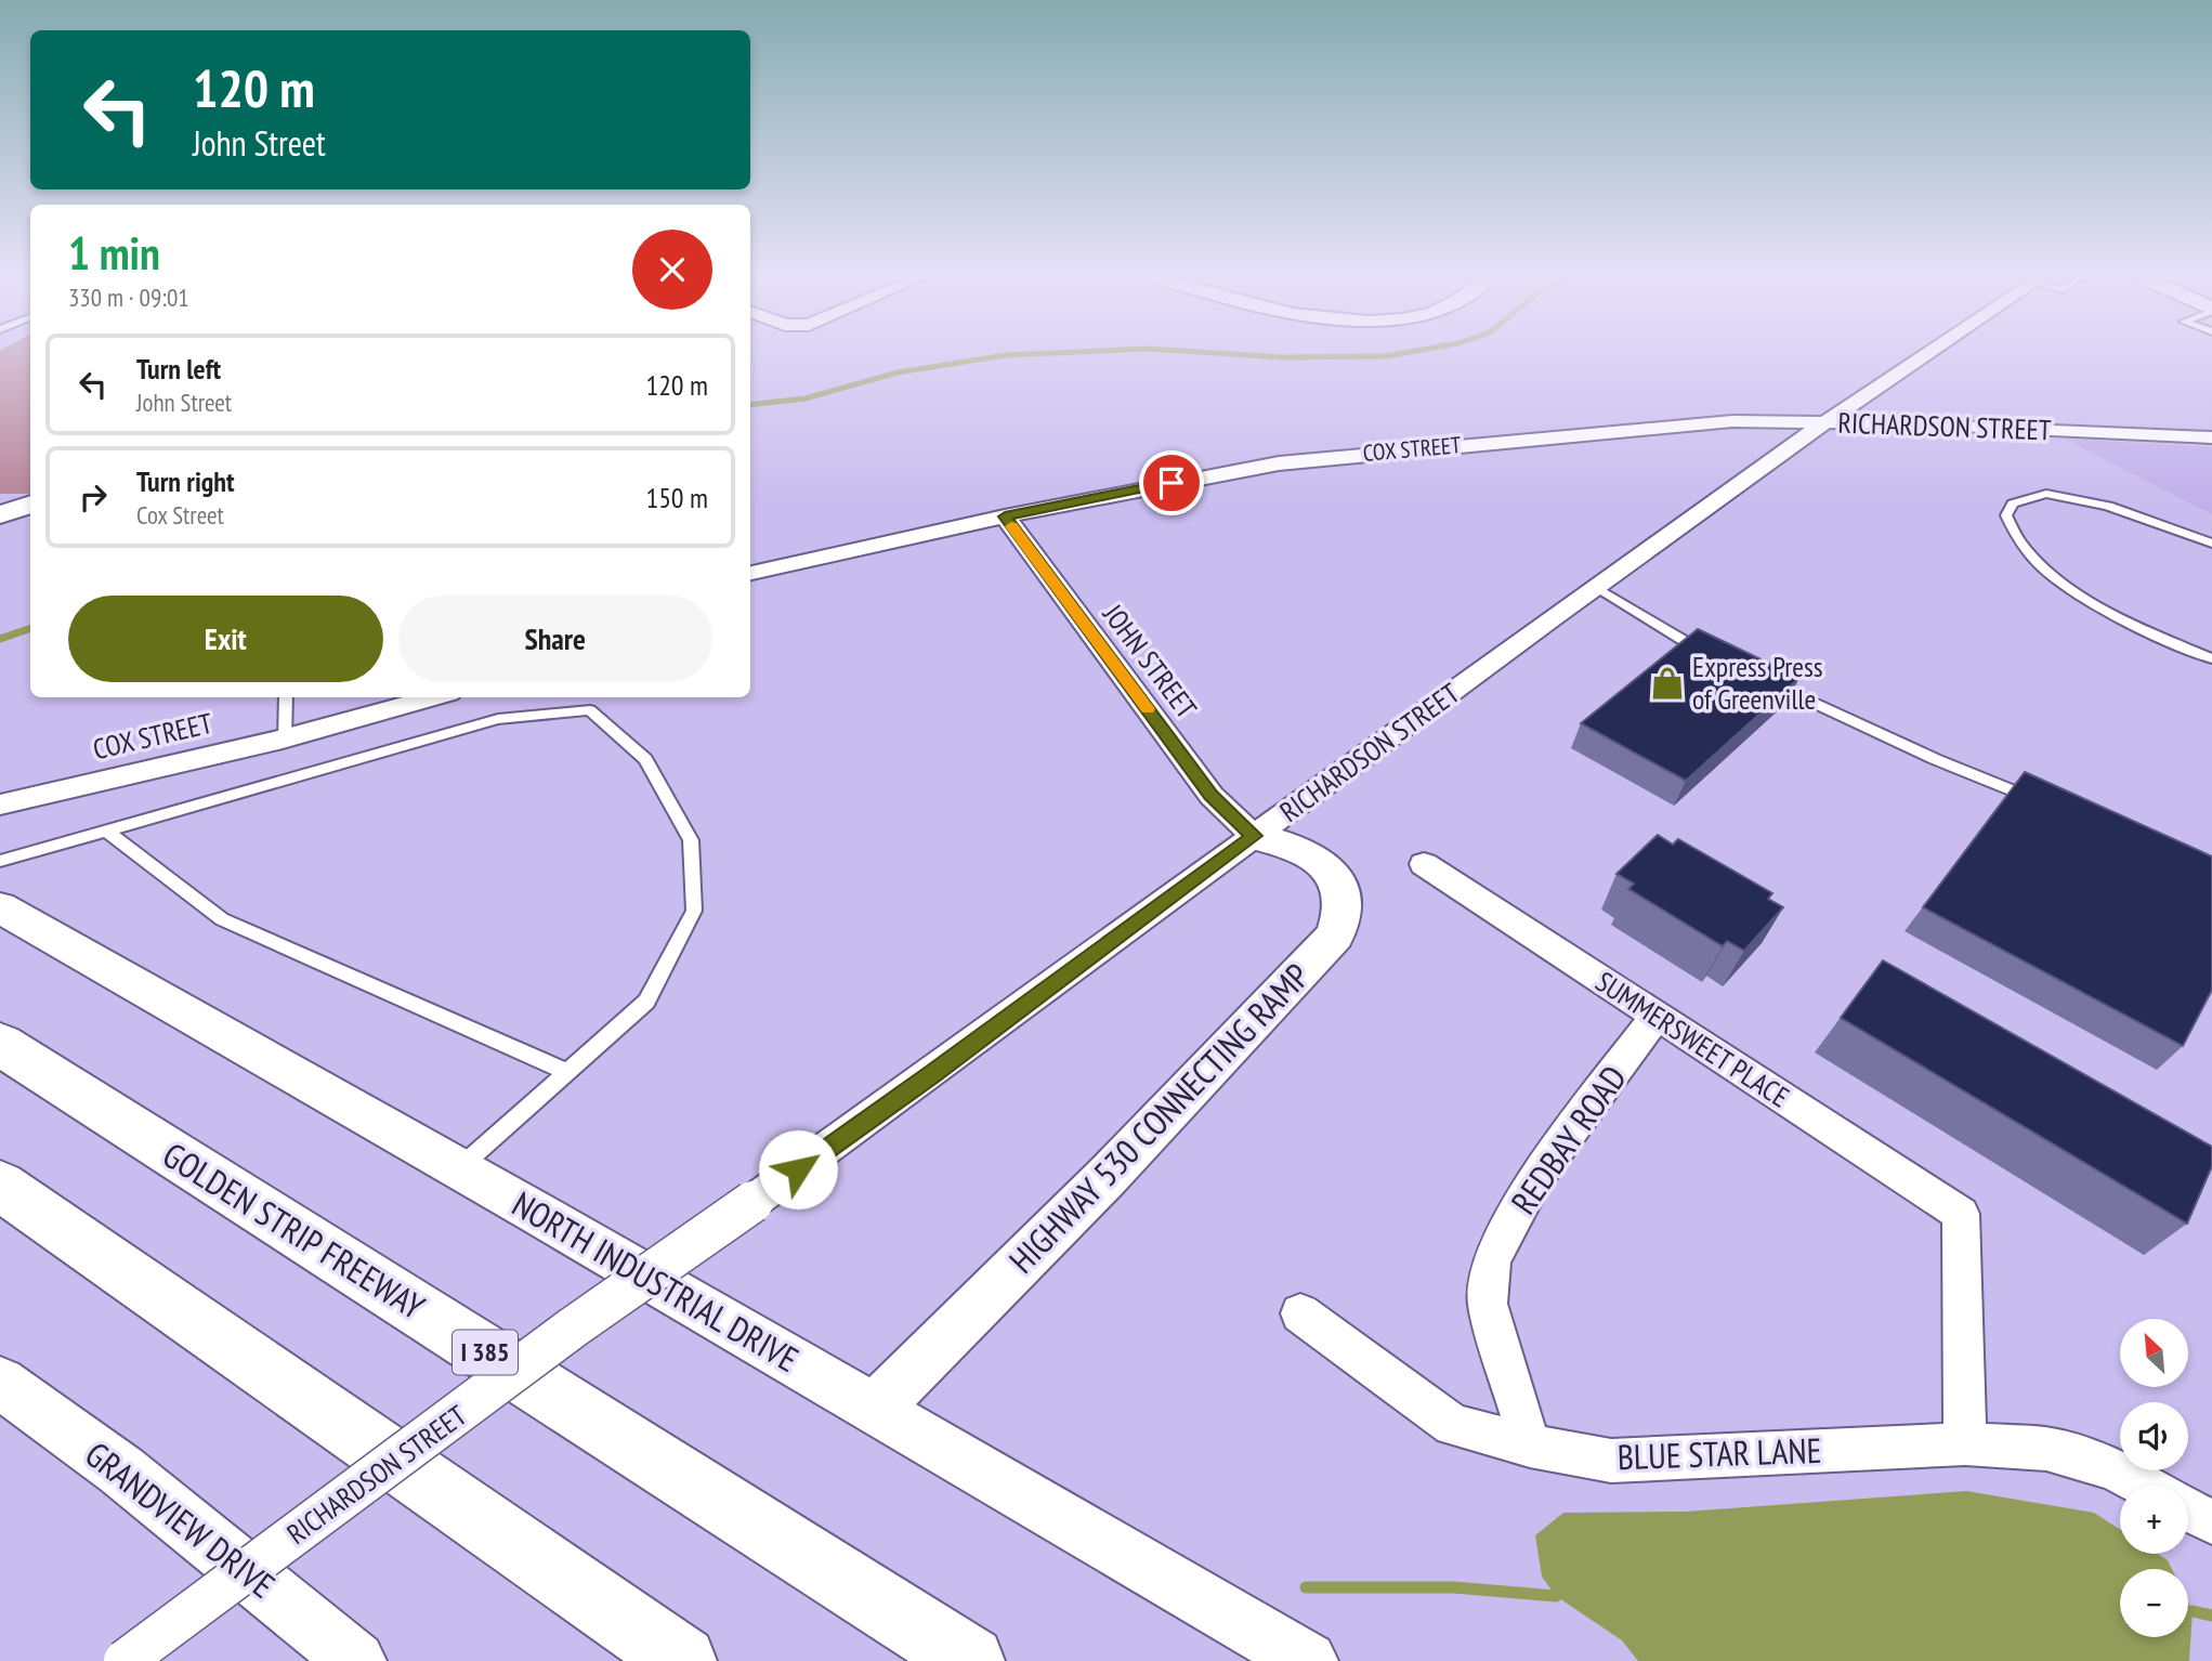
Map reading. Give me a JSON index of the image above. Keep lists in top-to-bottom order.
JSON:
{
  "streets": {
    "highway": ["GOLDEN STRIP FREEWAY", "I 385"],
    "street": [
      "RICHARDSON STREET",
      "COX STREET",
      "JOHN STREET",
      "SUMMERSWEET PLACE",
      "HIGHWAY 530 CONNECTING RAMP",
      "REDBAY ROAD",
      "NORTH INDUSTRIAL DRIVE",
      "BLUE STAR LANE",
      "GRANDVIEW DRIVE"
    ]
  },
  "crossings": [
    ["RICHARDSON STREET", "COX STREET"],
    ["RICHARDSON STREET", "JOHN STREET"],
    ["RICHARDSON STREET", "HIGHWAY 530 CONNECTING RAMP"],
    ["COX STREET", "JOHN STREET"],
    ["JOHN STREET", "HIGHWAY 530 CONNECTING RAMP"],
    ["SUMMERSWEET PLACE", "REDBAY ROAD"],
    ["SUMMERSWEET PLACE", "BLUE STAR LANE"],
    ["HIGHWAY 530 CONNECTING RAMP", "NORTH INDUSTRIAL DRIVE"],
    ["REDBAY ROAD", "BLUE STAR LANE"]
  ],
  "places": {
    "shop": ["Express Press of Greenville"]
  },
  "north": "top left",
  "page": {
    "turn": ["120 m", "John Street"],
    "heading": ["1 min", "330 m · 09:01"],
    "list": [
      {
        "name": "Turn left",
        "note": "John Street",
        "value": "120 m"
      },
      {
        "name": "Turn right",
        "note": "Cox Street",
        "value": "150 m"
      }
    ],
    "buttons": ["Exit", "Share"],
    "map_buttons": ["+", "−"]
  }
}
